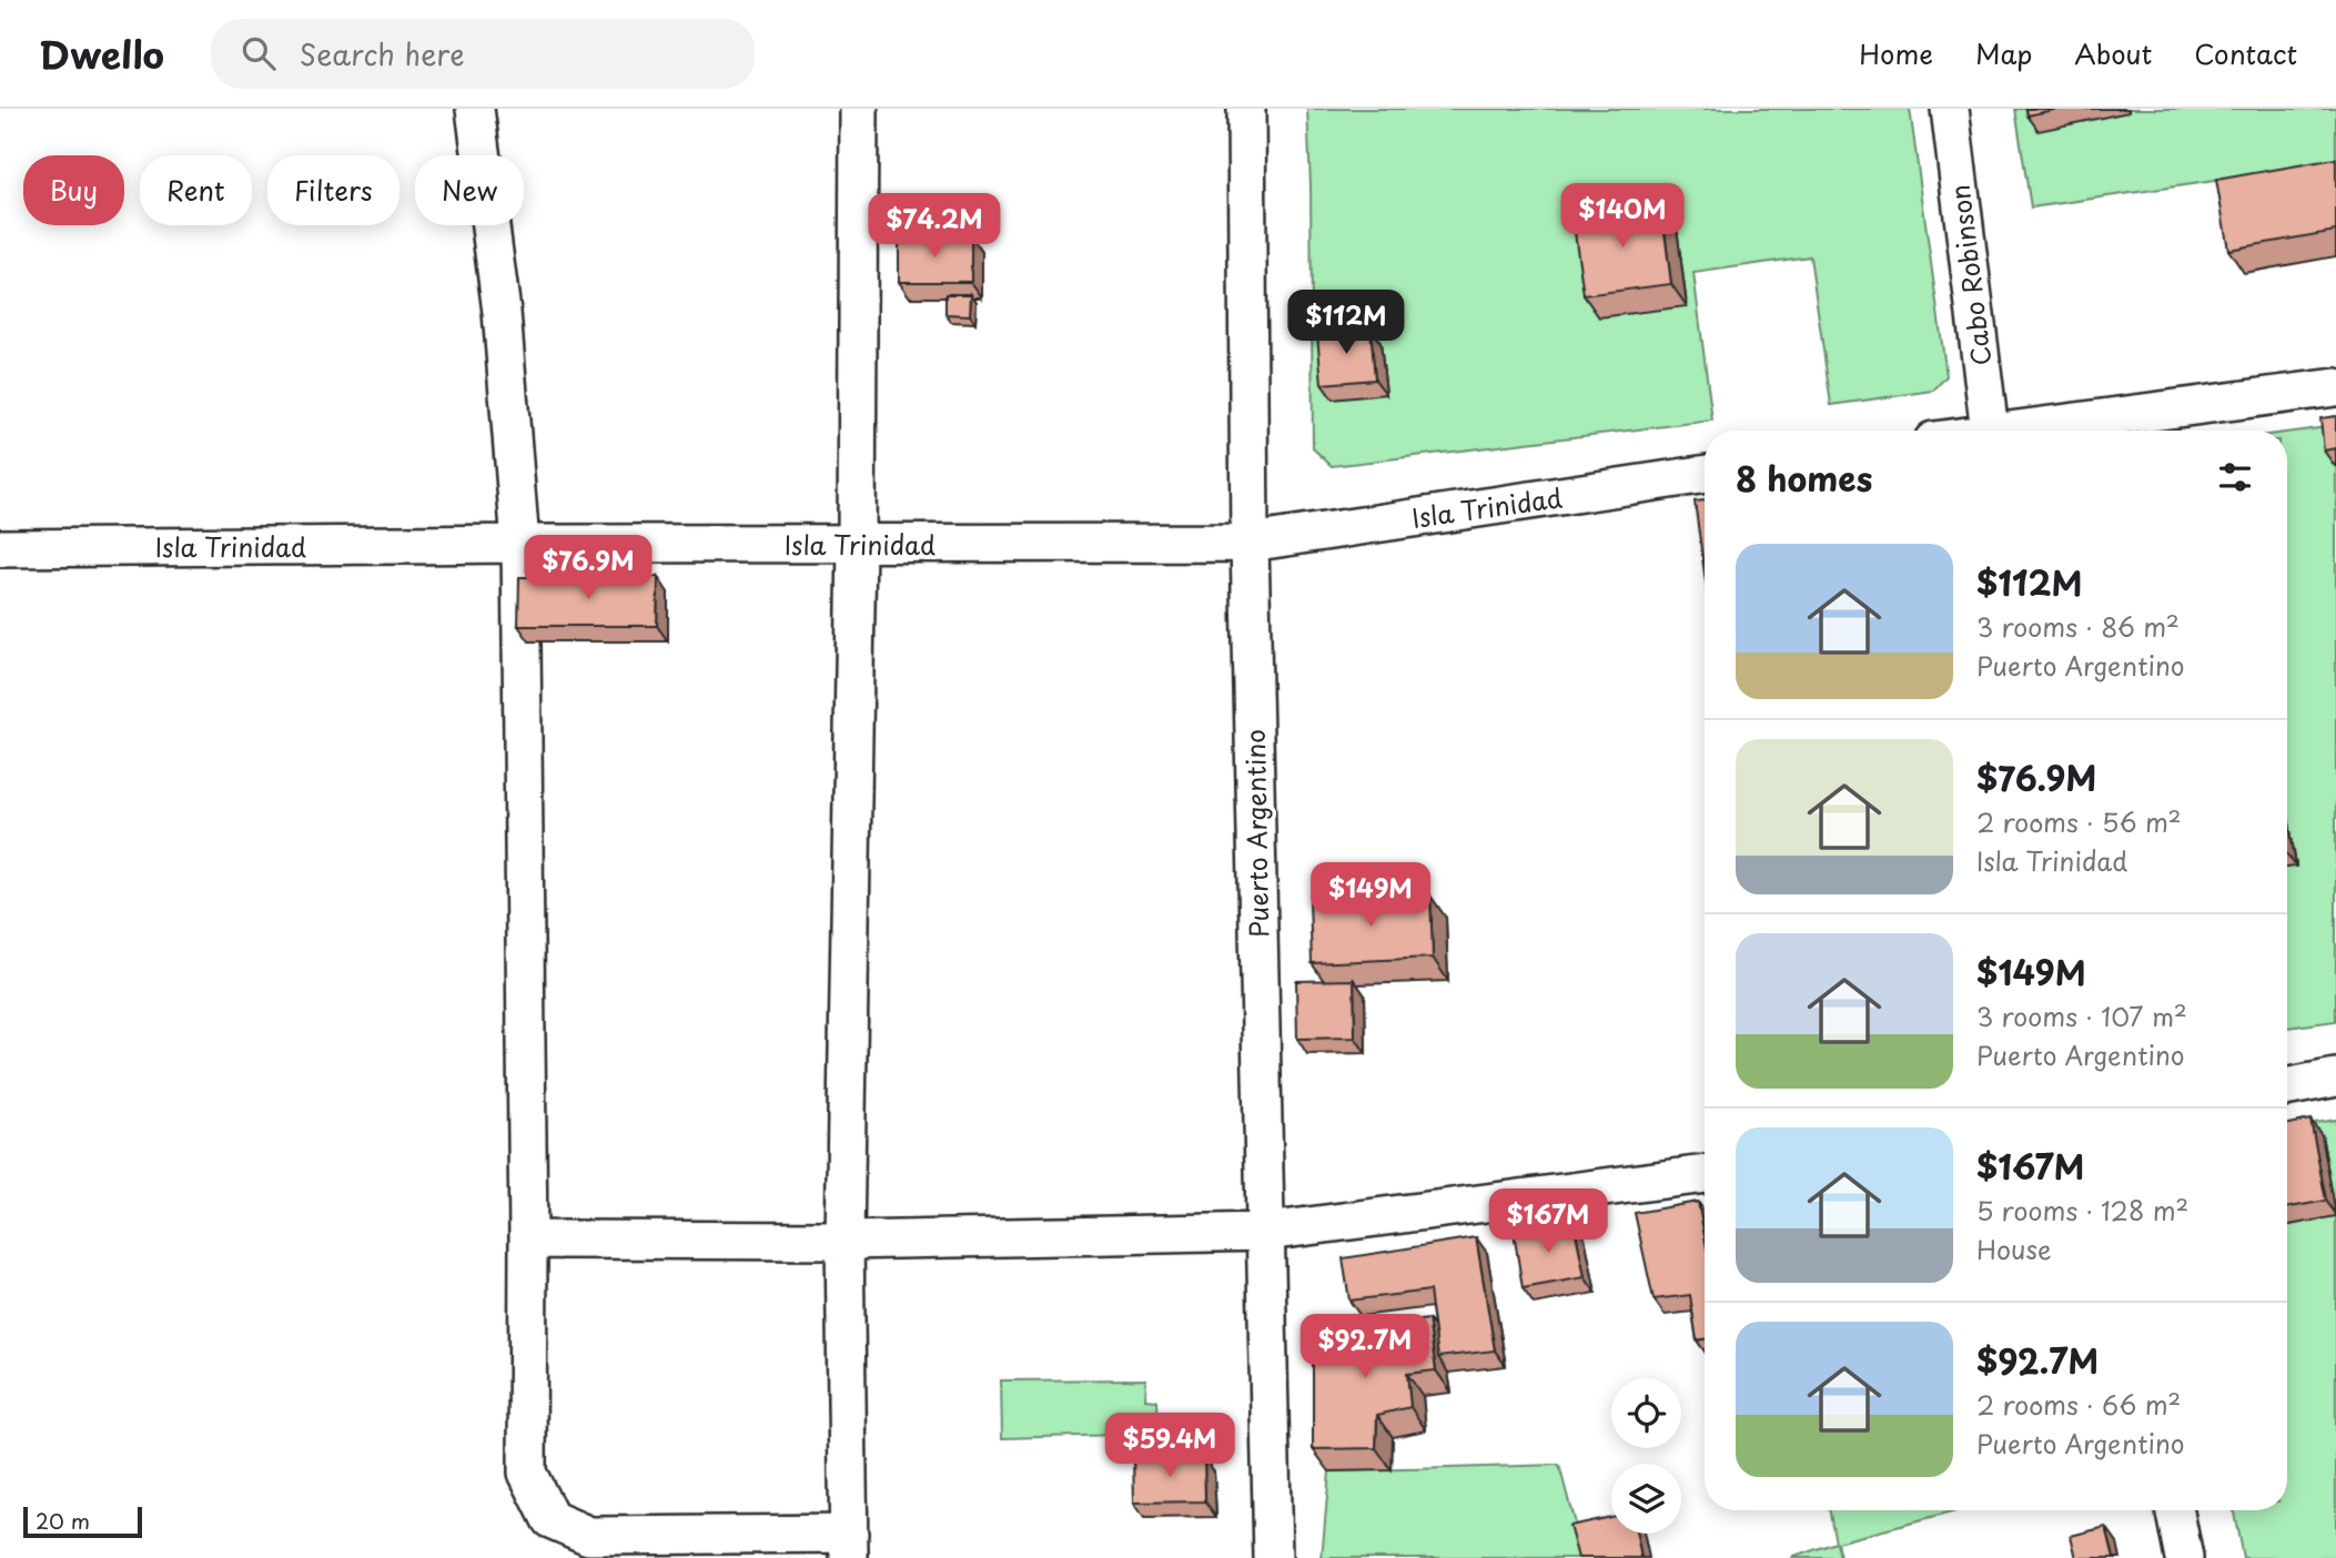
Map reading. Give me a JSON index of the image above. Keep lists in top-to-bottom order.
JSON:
{
  "streets": {
    "street": ["Cabo Robinson", "Isla Trinidad", "Puerto Argentino"]
  },
  "crossings": [
    ["Isla Trinidad", "Puerto Argentino"]
  ],
  "scale_bar": "20 m",
  "page": {
    "header": "Dwello",
    "search": "Search here",
    "nav": [
      "Home",
      "Map",
      "About",
      "Contact"
    ],
    "chip": [
      "Buy",
      "Rent",
      "Filters",
      "New"
    ],
    "price": [
      "$140M",
      "$74.2M",
      "$112M",
      "$76.9M",
      "$149M",
      "$167M",
      "$92.7M",
      "$59.4M"
    ],
    "heading": "8 homes",
    "list": [
      {
        "name": "$112M",
        "note": "3 rooms · 86 m² · Puerto Argentino"
      },
      {
        "name": "$76.9M",
        "note": "2 rooms · 56 m² · Isla Trinidad"
      },
      {
        "name": "$149M",
        "note": "3 rooms · 107 m² · Puerto Argentino"
      },
      {
        "name": "$167M",
        "note": "5 rooms · 128 m² · House"
      },
      {
        "name": "$92.7M",
        "note": "2 rooms · 66 m² · Puerto Argentino"
      }
    ],
    "scale": "20 m"
  }
}
